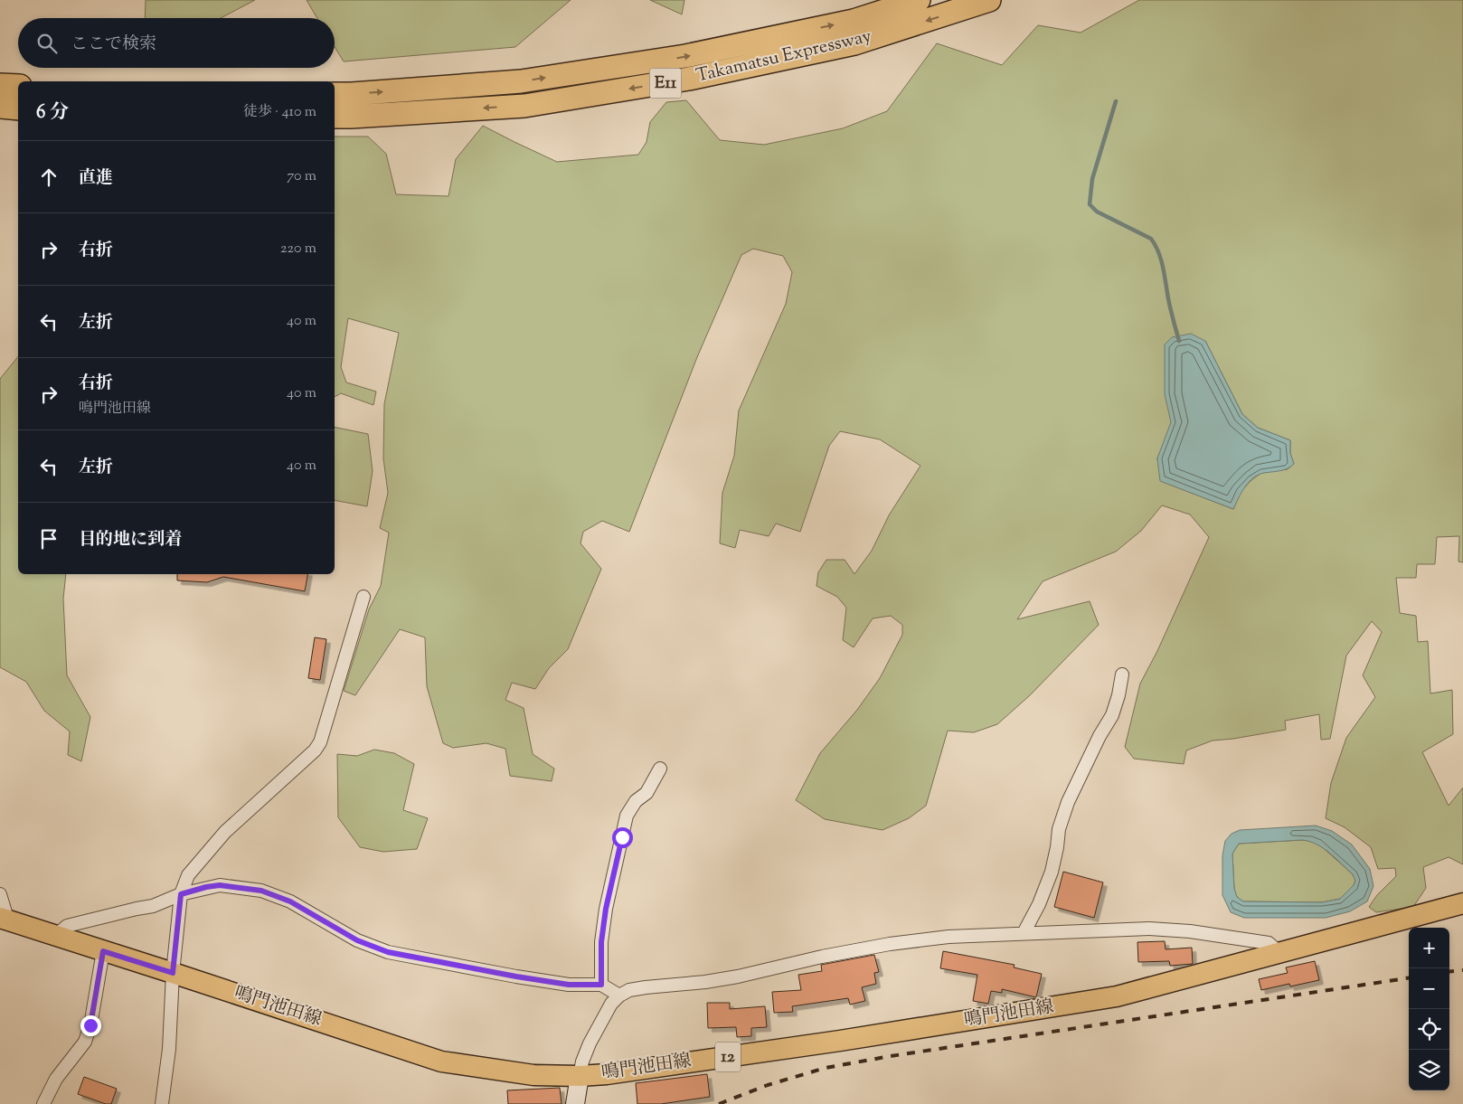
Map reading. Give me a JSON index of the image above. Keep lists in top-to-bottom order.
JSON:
{
  "streets": {
    "highway": ["Takamatsu Expressway", "E11"],
    "main road": ["鳴門池田線", "12"]
  },
  "page": {
    "search": "ここで検索",
    "heading": ["6 分", "徒歩 · 410 m"],
    "list": [
      ["直進", "70 m"],
      ["右折", "220 m"],
      ["左折", "40 m"],
      ["右折", "鳴門池田線", "40 m"],
      ["左折", "40 m"],
      "目的地に到着"
    ],
    "map_buttons": ["+", "−"]
  }
}
